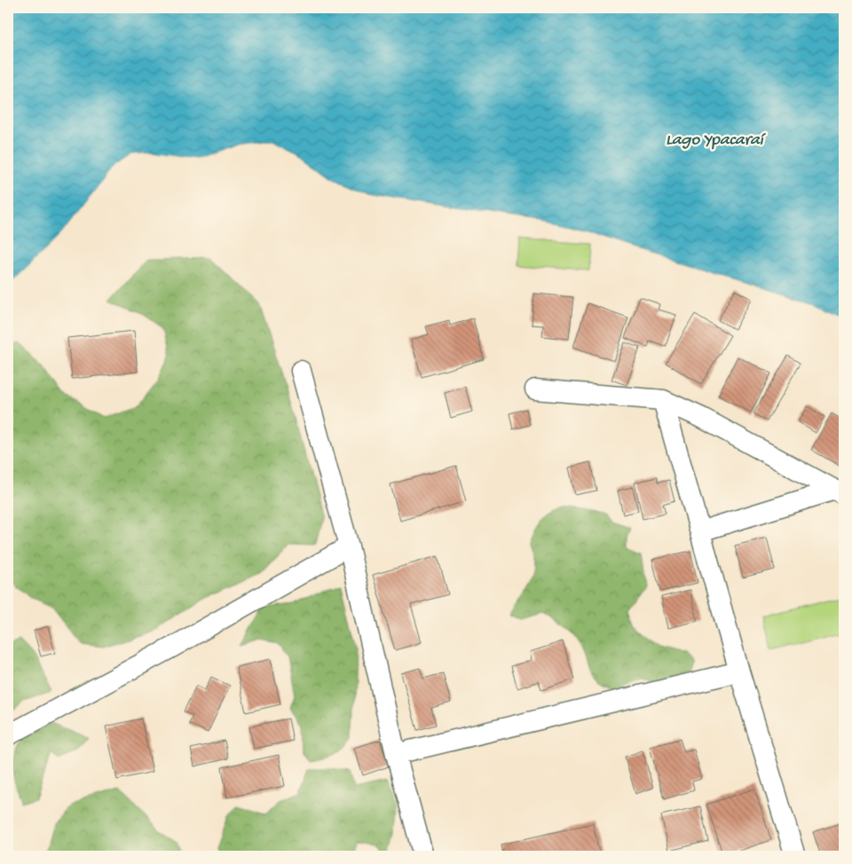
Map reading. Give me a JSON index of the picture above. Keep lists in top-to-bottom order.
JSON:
{
  "water": ["Lago Ypacaraí"]
}
